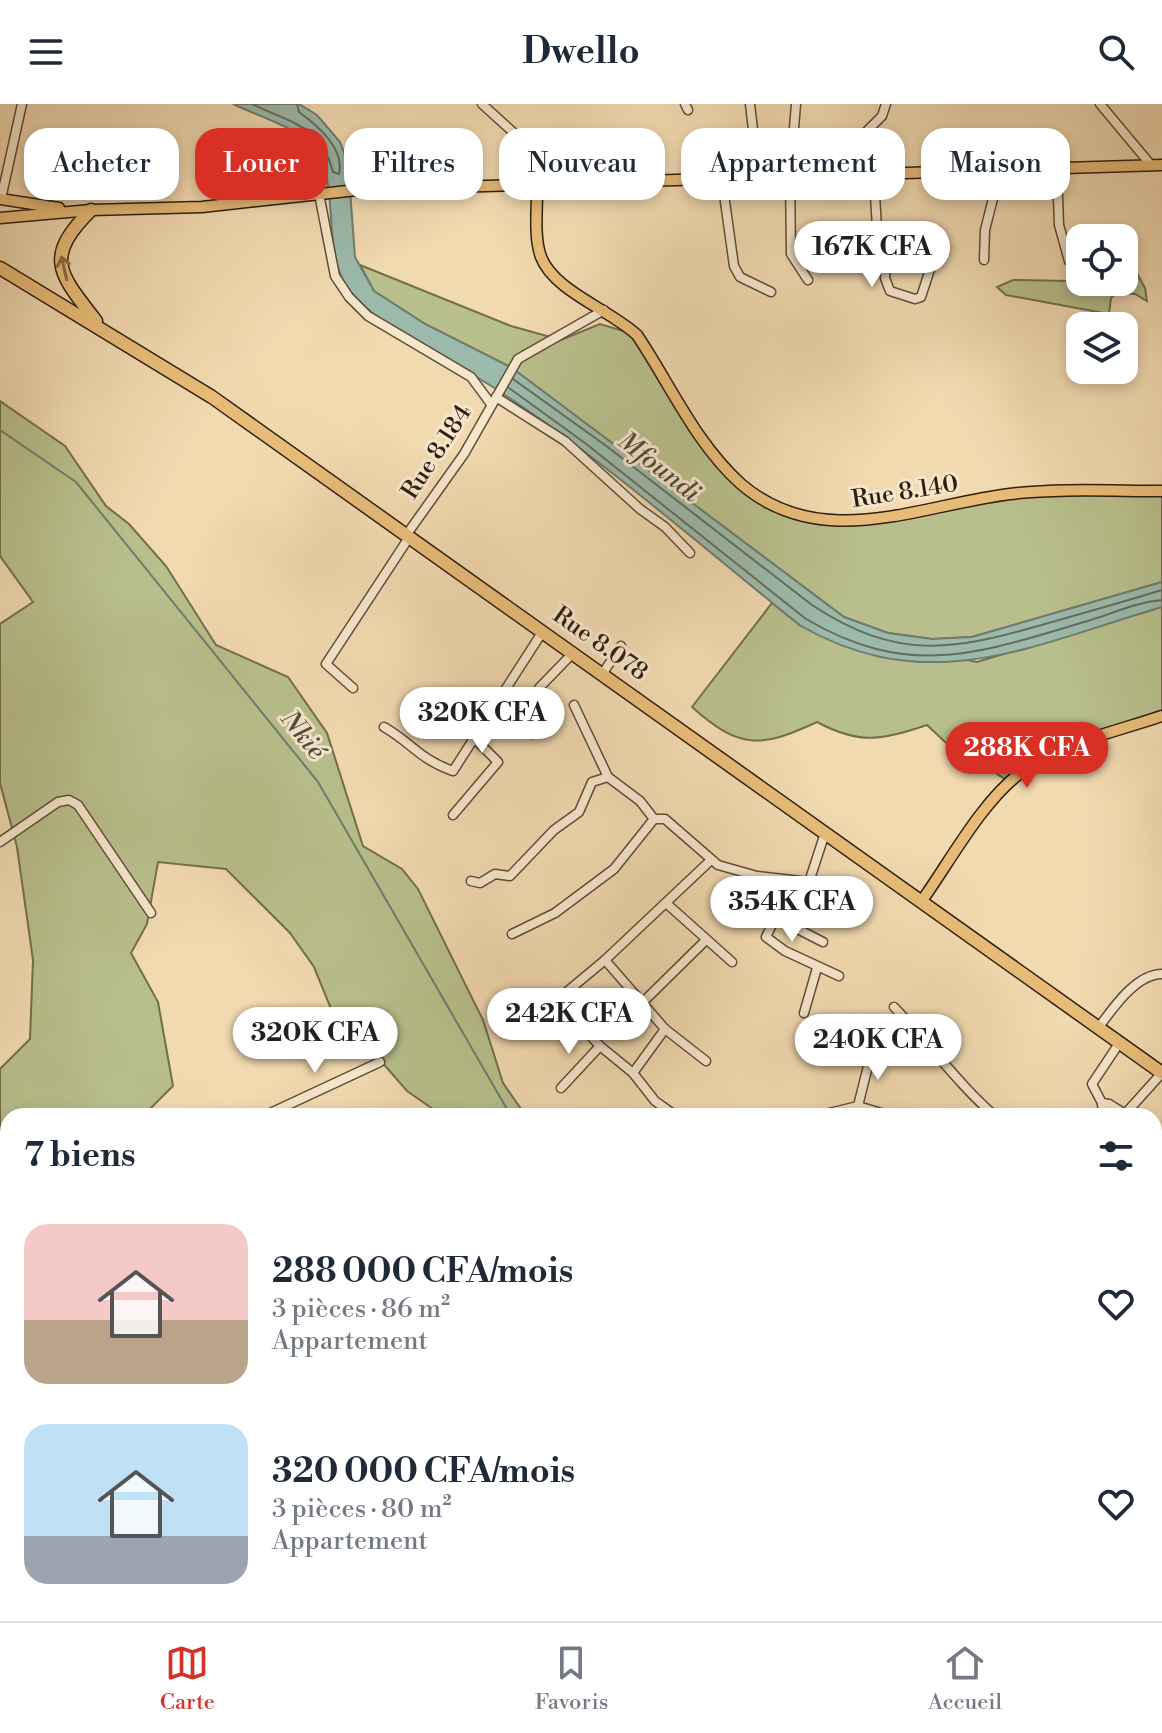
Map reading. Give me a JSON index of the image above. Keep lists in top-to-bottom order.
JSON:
{
  "streets": {
    "highway": ["Rue 8.078"],
    "main road": ["Rue 8.140"],
    "street": ["Rue 8.184"]
  },
  "crossings": [
    ["Rue 8.184", "Rue 8.140"],
    ["Rue 8.184", "Rue 8.078"]
  ],
  "water": ["Mfoundi", "Nkié"],
  "page": {
    "header": "Dwello",
    "chip": [
      "Acheter",
      "Louer",
      "Filtres",
      "Nouveau",
      "Appartement",
      "Maison"
    ],
    "price": [
      "167K CFA",
      "320K CFA",
      "288K CFA",
      "354K CFA",
      "242K CFA",
      "320K CFA",
      "240K CFA"
    ],
    "heading": "7 biens",
    "list": [
      {
        "name": "288 000 CFA/mois",
        "note": "3 pièces · 86 m² · Appartement"
      },
      {
        "name": "320 000 CFA/mois",
        "note": "3 pièces · 80 m² · Appartement"
      }
    ],
    "tabs": ["Carte", "Favoris", "Accueil"]
  }
}
